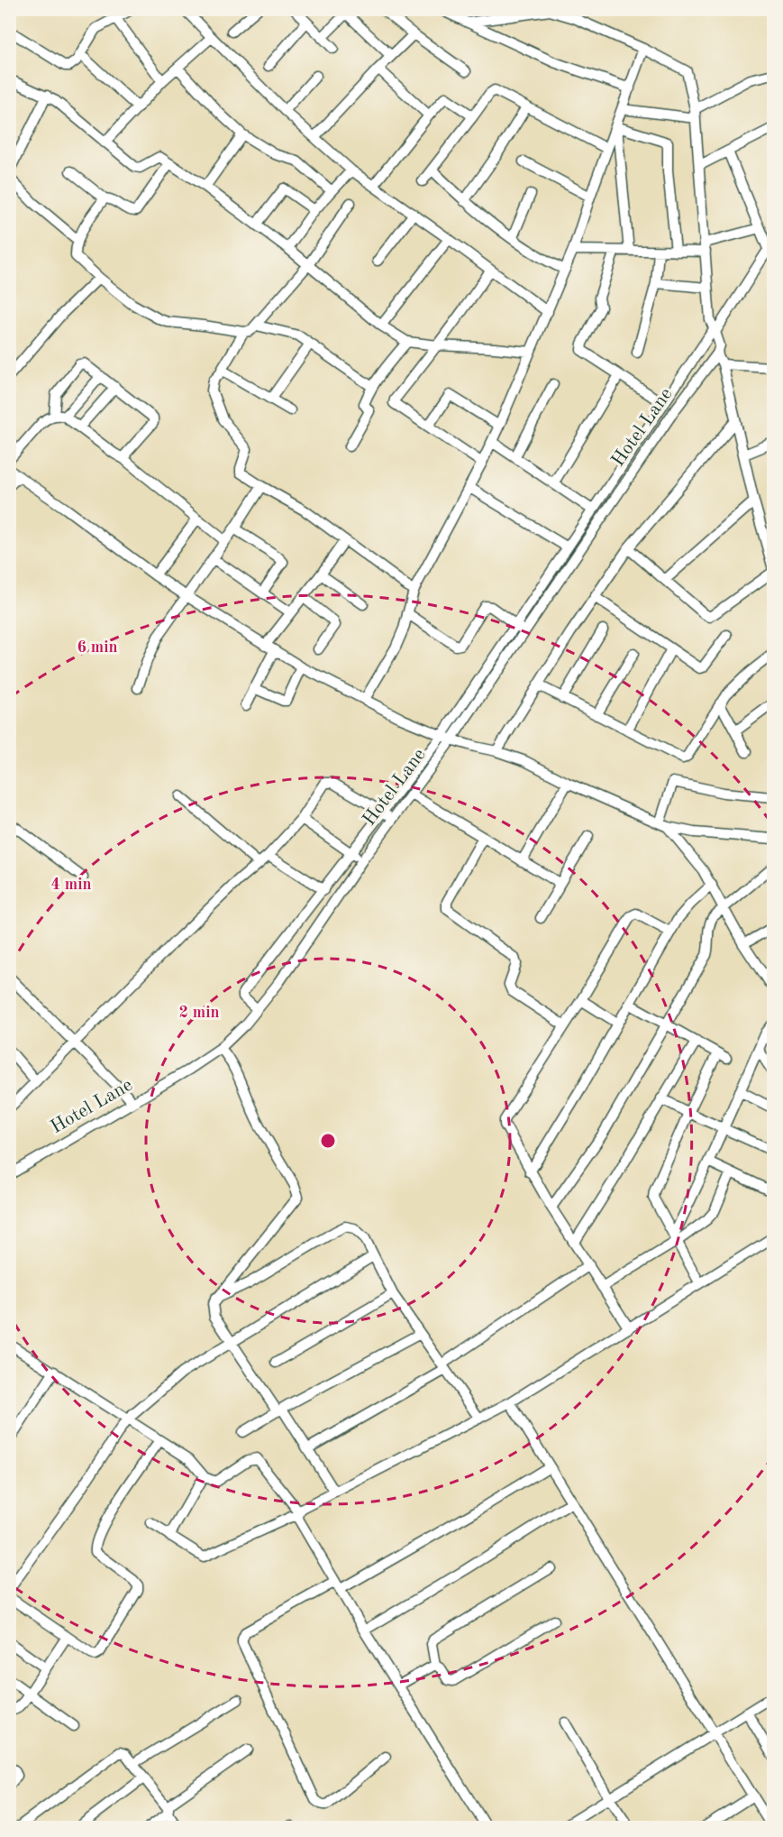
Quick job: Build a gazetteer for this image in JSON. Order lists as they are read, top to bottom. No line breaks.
{"streets":{"street":["Hotel Lane"]},"rings":["6 min","4 min","2 min"]}
